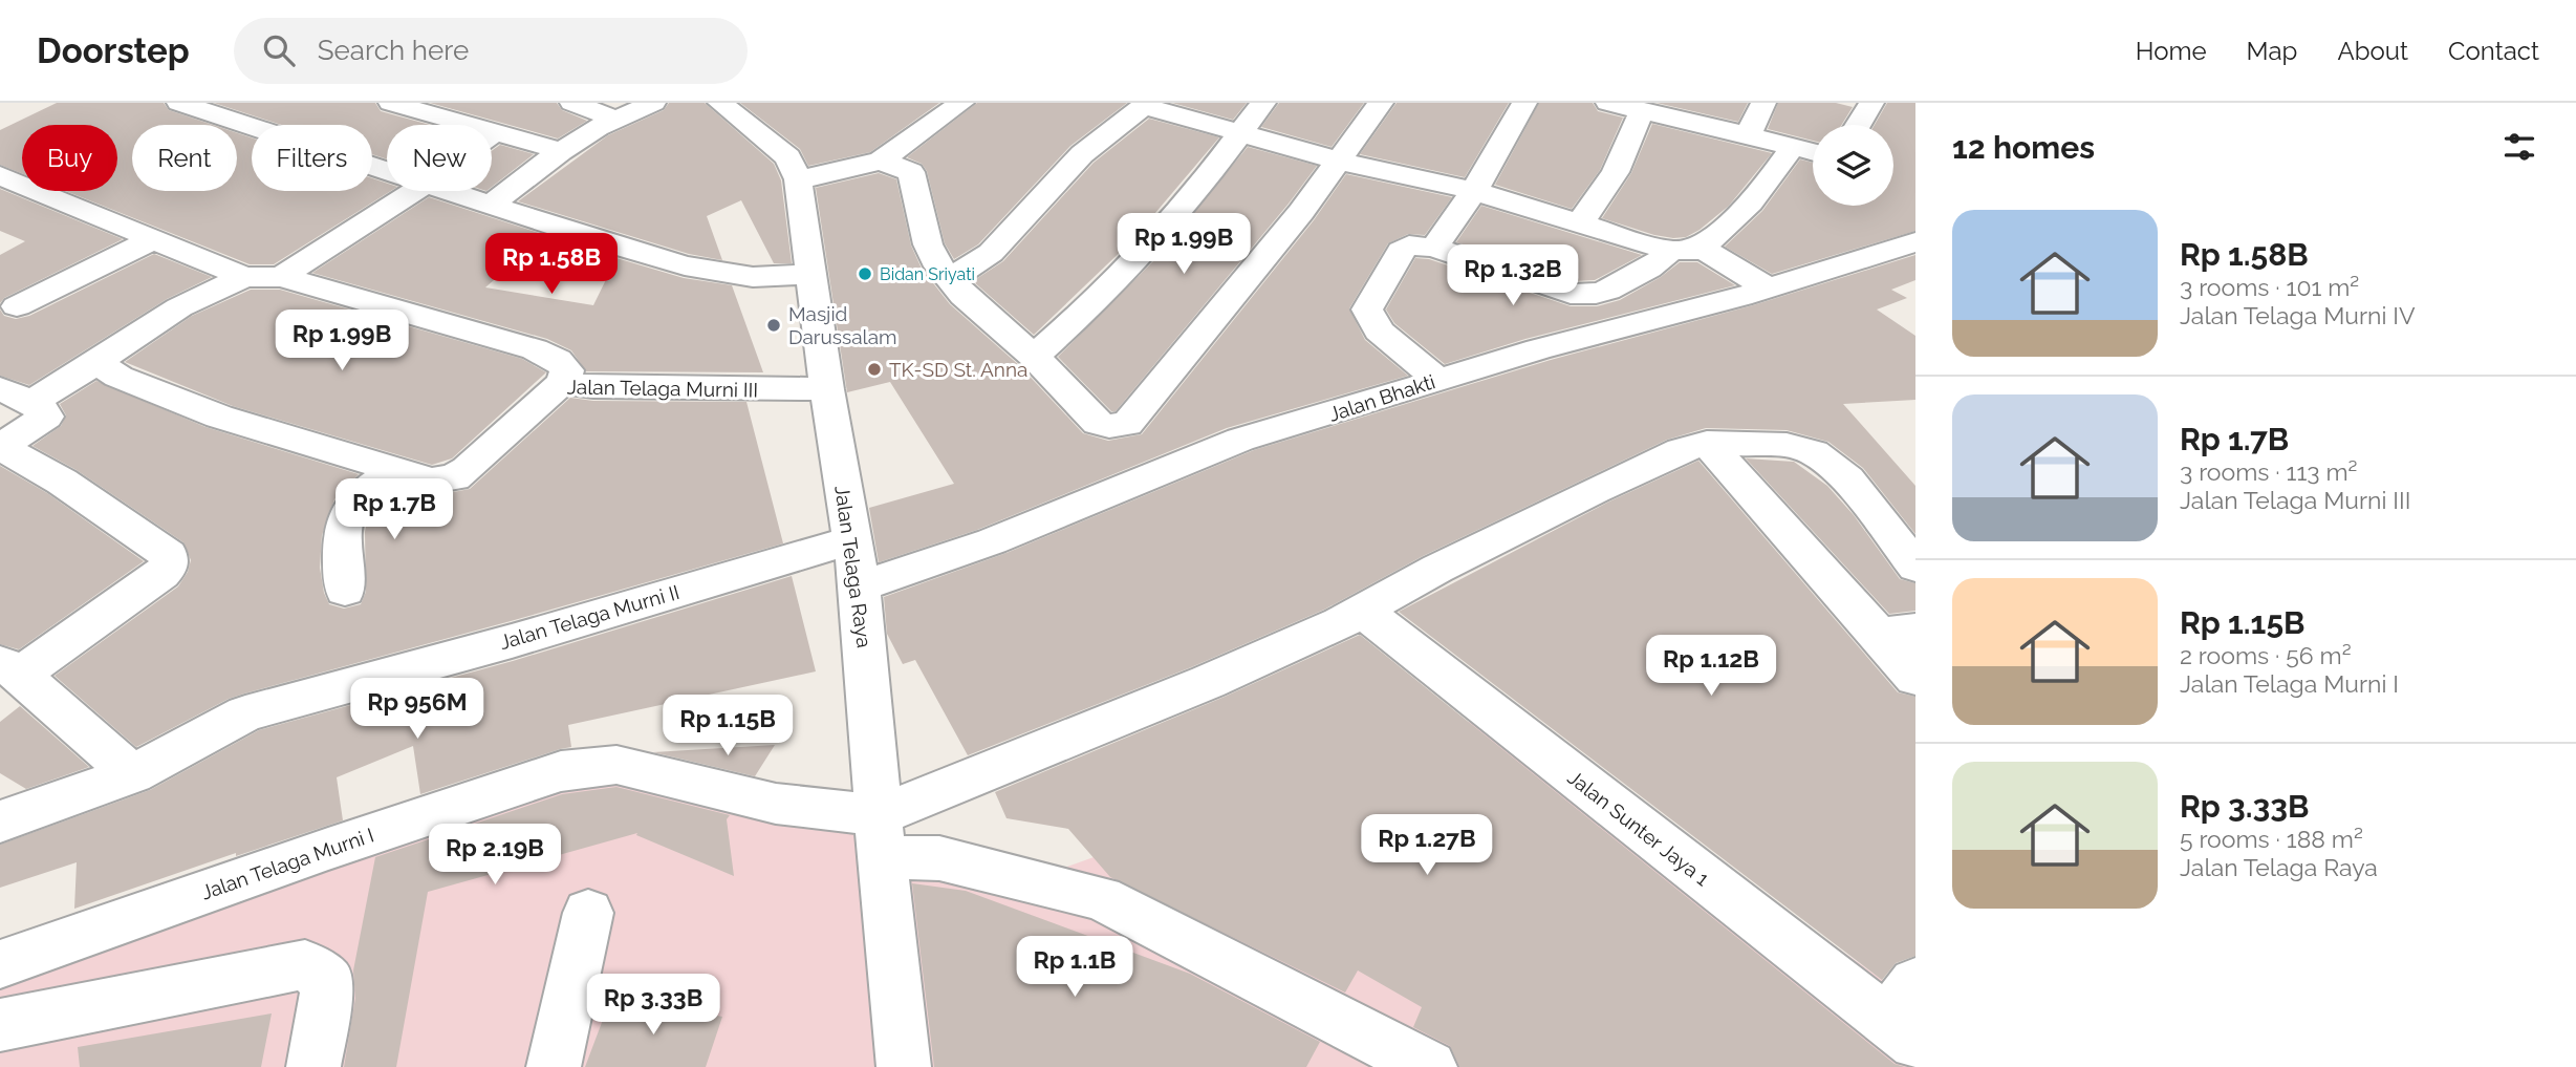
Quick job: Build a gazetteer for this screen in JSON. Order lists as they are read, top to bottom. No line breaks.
{"streets":{"street":["Jalan Telaga Murni III","Jalan Bhakti","Jalan Telaga Raya","Jalan Telaga Murni II","Jalan Sunter Jaya 1","Jalan Telaga Murni I"]},"crossings":[["Jalan Telaga Murni III","Jalan Telaga Raya"],["Jalan Bhakti","Jalan Telaga Raya"],["Jalan Telaga Raya","Jalan Telaga Murni II"],["Jalan Telaga Raya","Jalan Telaga Murni I"]],"places":["Bidan Sriyati","Masjid Darussalam","TK-SD St. Anna"],"page":{"header":"Doorstep","search":"Search here","nav":["Home","Map","About","Contact"],"heading":"12 homes","chip":["Buy","Rent","Filters","New"],"list":[{"name":"Rp 1.58B","note":"3 rooms · 101 m² · Jalan Telaga Murni IV"},{"name":"Rp 1.7B","note":"3 rooms · 113 m² · Jalan Telaga Murni III"},{"name":"Rp 1.15B","note":"2 rooms · 56 m² · Jalan Telaga Murni I"},{"name":"Rp 3.33B","note":"5 rooms · 188 m² · Jalan Telaga Raya"}],"price":["Rp 1.99B","Rp 1.58B","Rp 1.32B","Rp 1.99B","Rp 1.7B","Rp 1.12B","Rp 956M","Rp 1.15B","Rp 1.27B","Rp 2.19B","Rp 1.1B","Rp 3.33B"]}}
